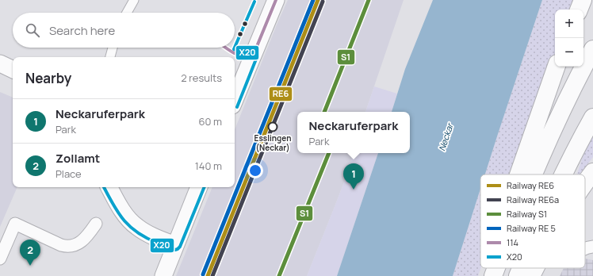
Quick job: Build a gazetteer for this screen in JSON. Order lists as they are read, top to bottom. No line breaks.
{"water":["Neckar"],"places":["Esslingen (Neckar)"],"lines":["rail line RE6","rail line S1","transit line 114","rail line RE6a","transit line X20"],"legend":["Railway RE6","Railway RE6a","Railway S1","Railway RE 5","114","X20"],"page":{"map_buttons":["+","−"],"search":"Search here","heading":["Nearby","2 results"],"list":[{"mark":"1","name":"Neckaruferpark","note":"Park","value":"60 m"},{"mark":"2","name":"Zollamt","note":"Place","value":"140 m"}],"popup":["Neckaruferpark","Park"],"pins":["1","2"]}}
